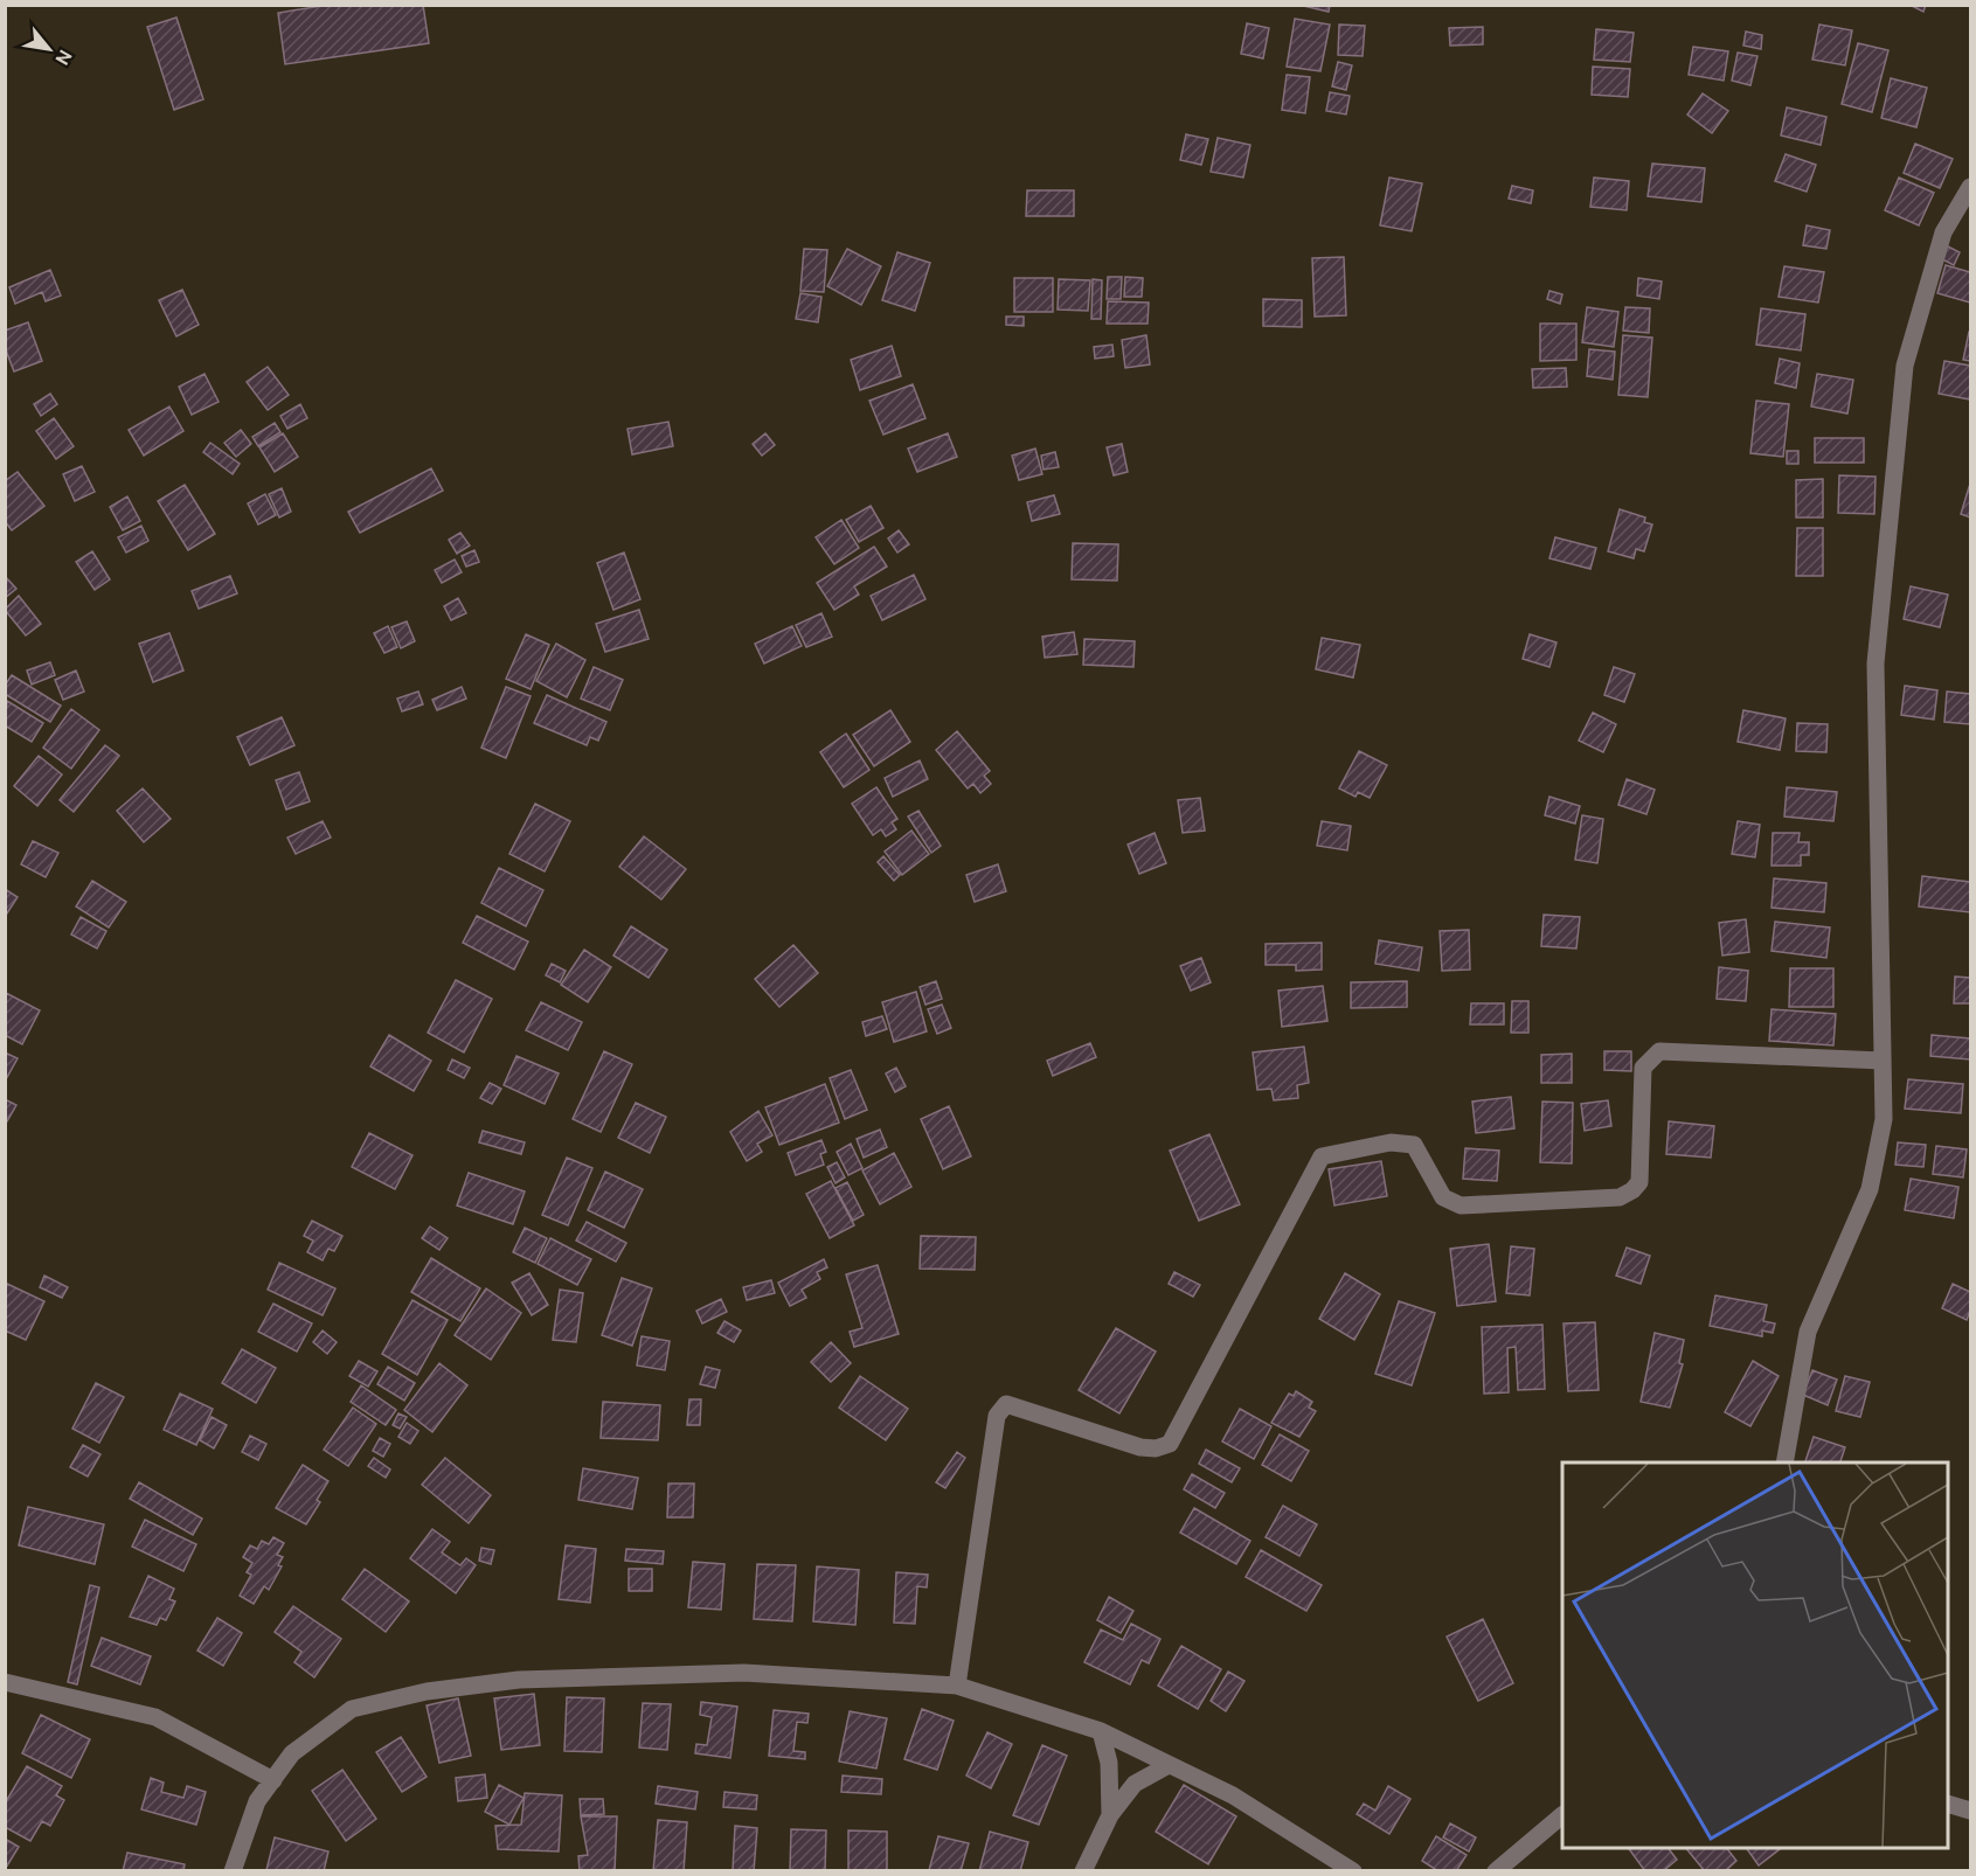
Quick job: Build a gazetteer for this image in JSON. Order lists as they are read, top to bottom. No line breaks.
{"north":"bottom right"}
